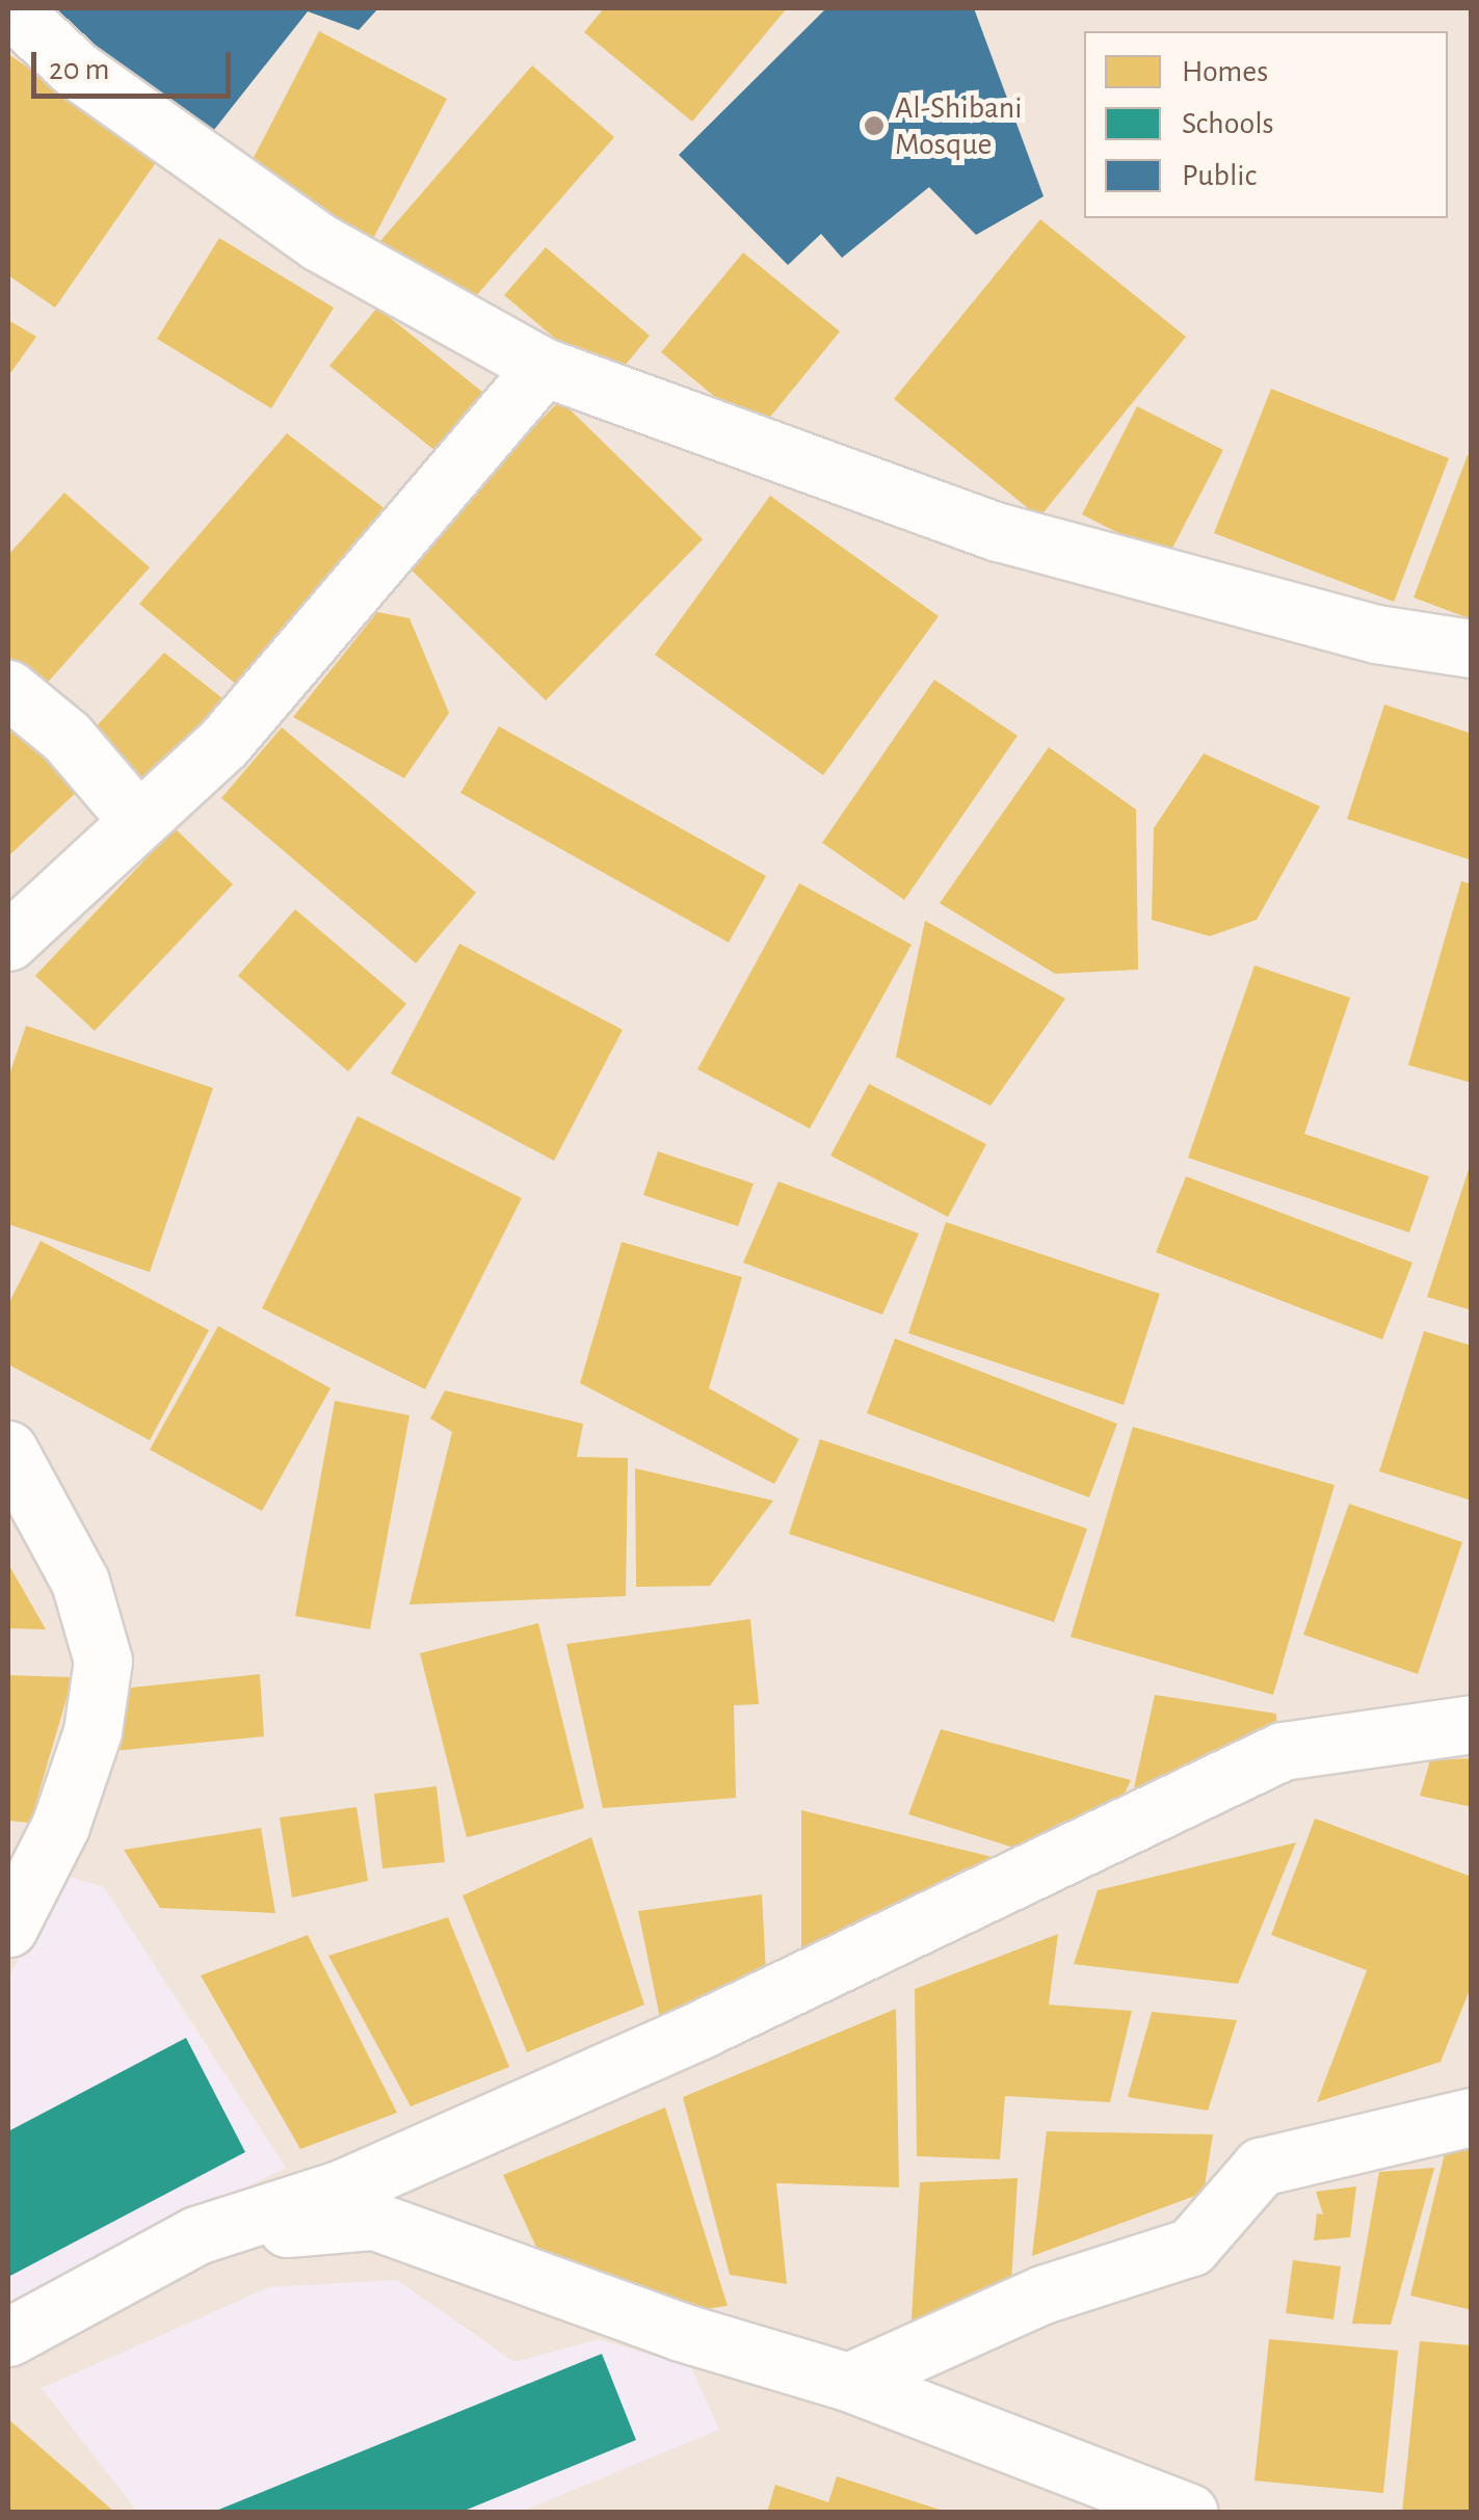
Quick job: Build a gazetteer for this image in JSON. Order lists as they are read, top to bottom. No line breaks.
{"places":["Al-Shibani Mosque"],"legend":["Homes","Schools","Public"],"scale_bar":"20 m"}
